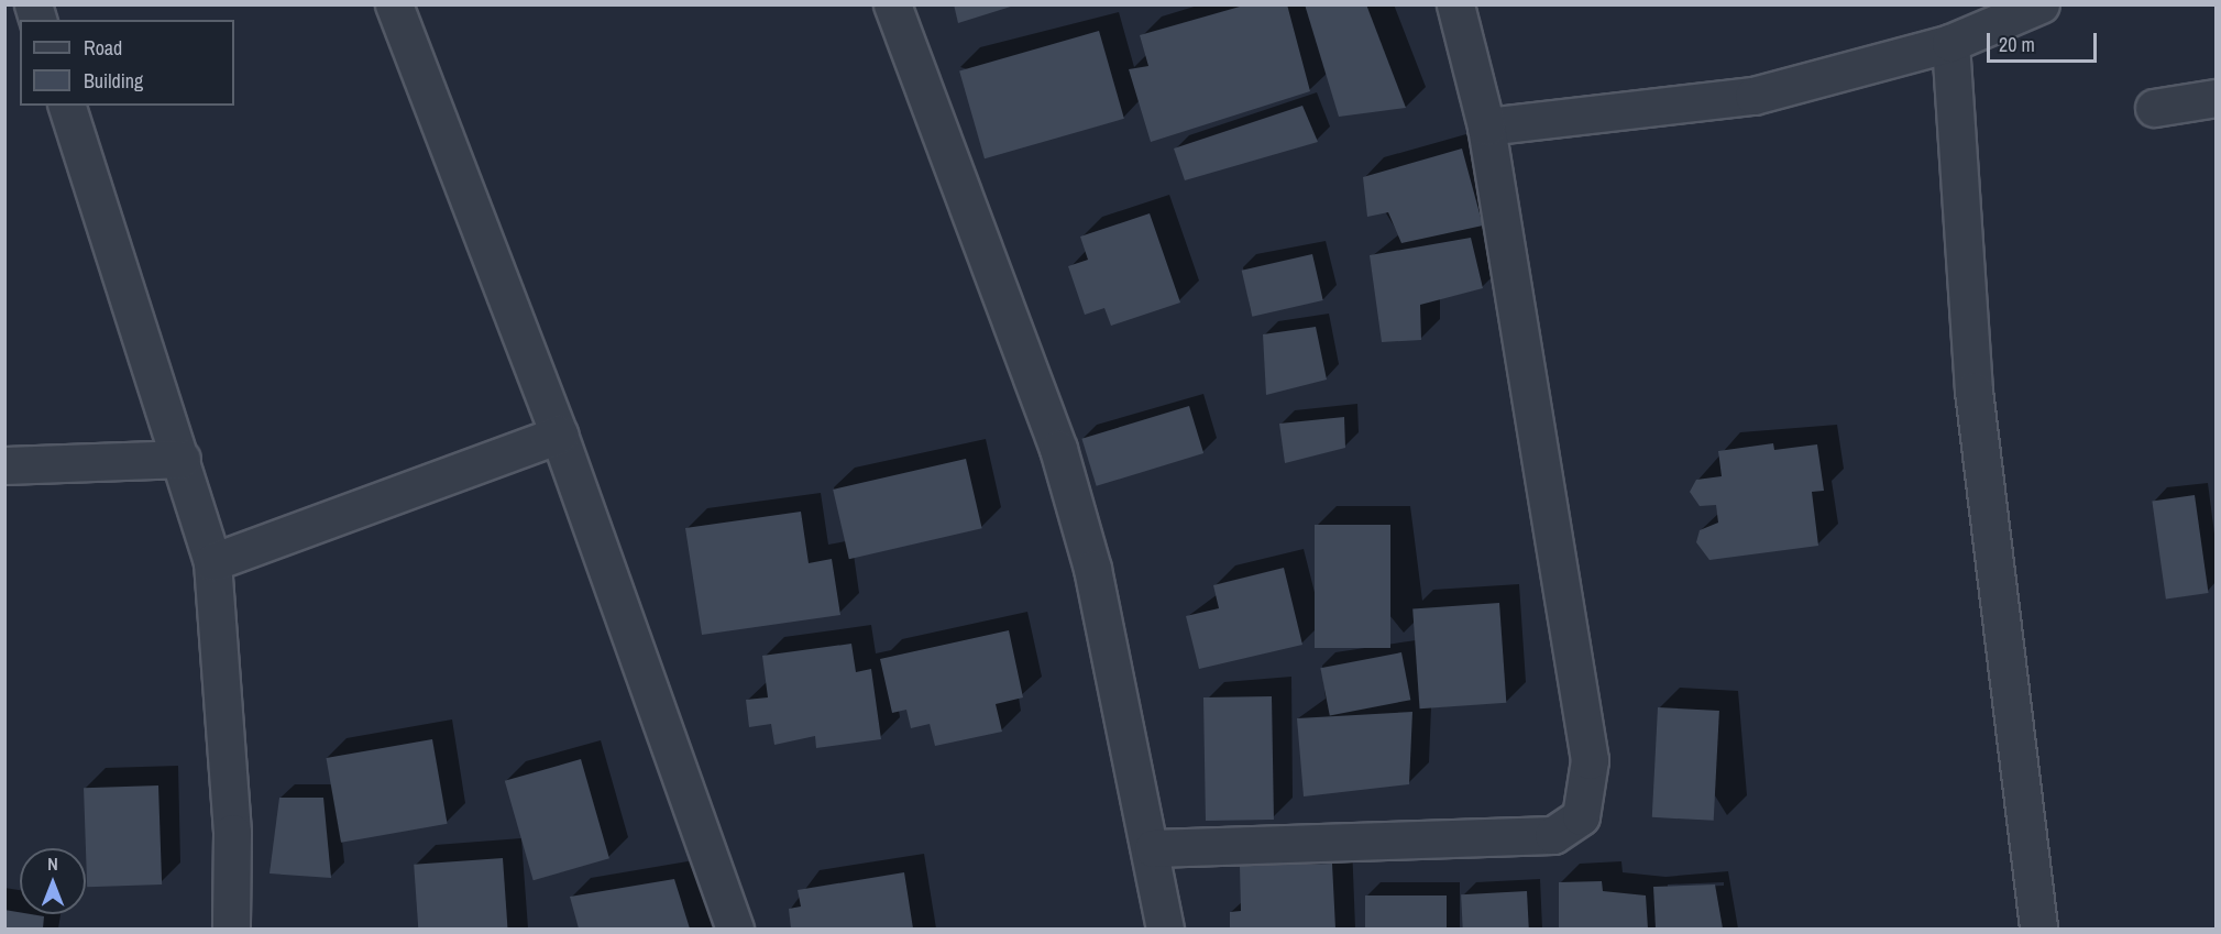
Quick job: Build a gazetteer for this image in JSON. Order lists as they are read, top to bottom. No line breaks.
{"legend":["Road","Building"],"scale_bar":"20 m","north":"top"}
